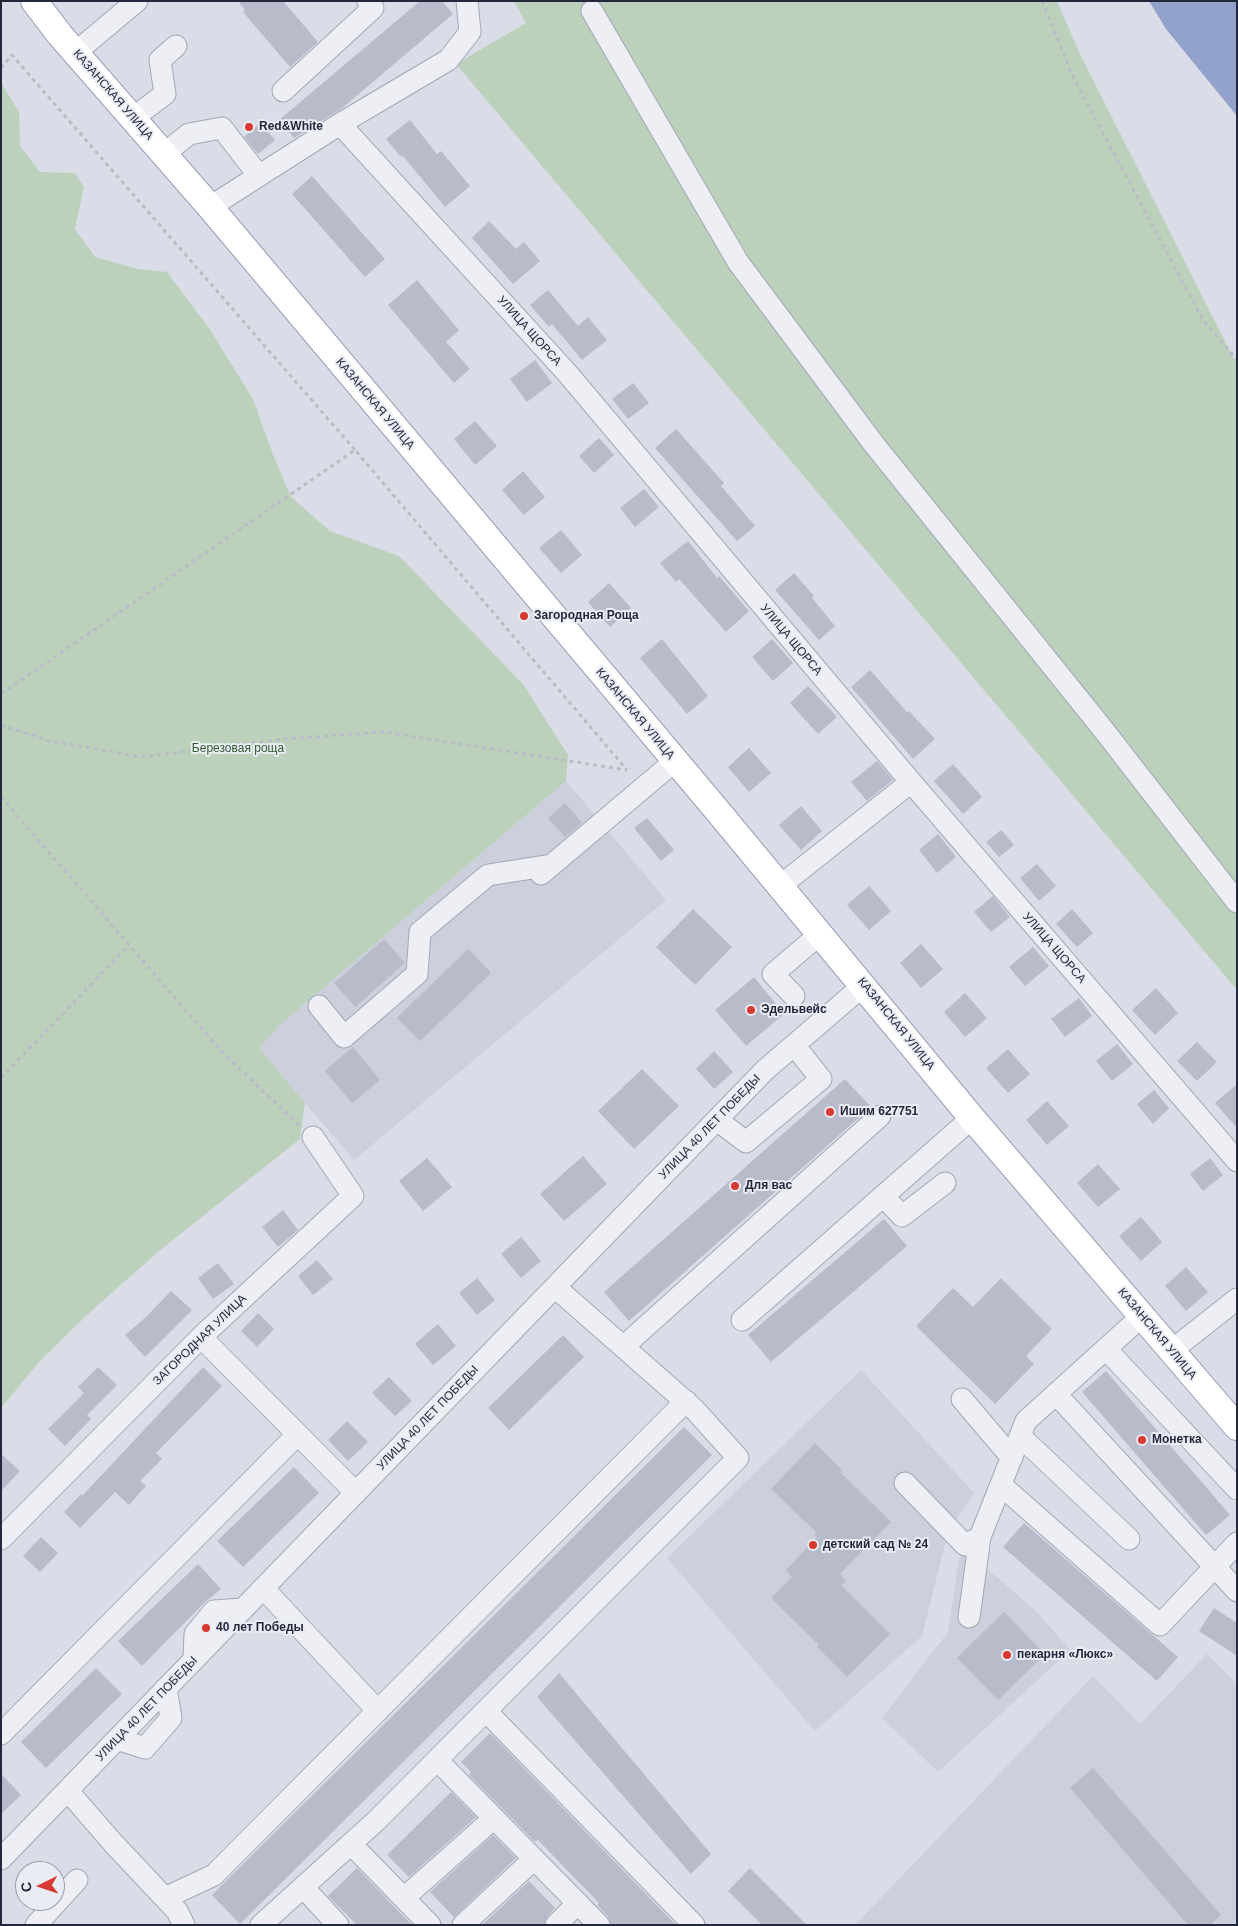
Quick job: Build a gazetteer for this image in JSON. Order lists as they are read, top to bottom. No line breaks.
{"streets":{"main road":["КАЗАНСКАЯ УЛИЦА"],"street":["УЛИЦА ЩОРСА","УЛИЦА 40 ЛЕТ ПОБЕДЫ","ЗАГОРОДНАЯ УЛИЦА"]},"crossings":[["КАЗАНСКАЯ УЛИЦА","УЛИЦА 40 ЛЕТ ПОБЕДЫ"]],"parks":["Березовая роща"],"places":["Red&White","Загородная Роща","Эдельвейс","Ишим 627751","Для вас","Монетка","детский сад № 24","40 лет Победы","пекарня «Люкс»"],"north":"left"}
